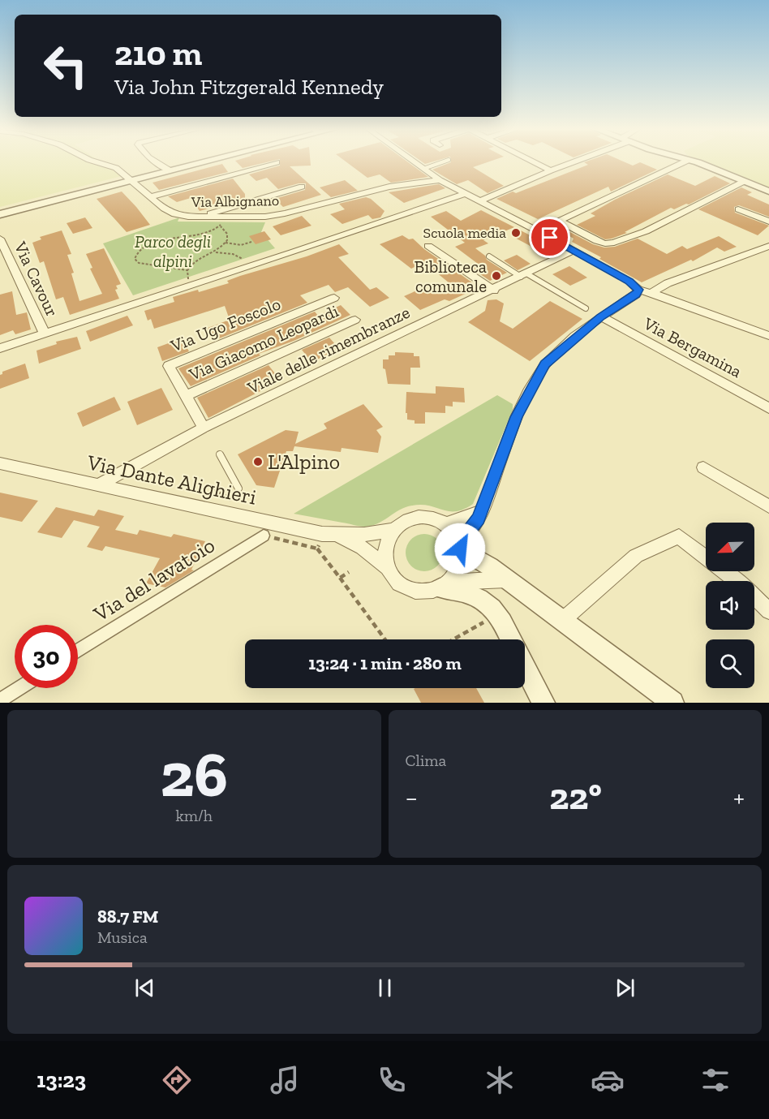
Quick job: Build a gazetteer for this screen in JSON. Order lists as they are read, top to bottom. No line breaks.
{"streets":{"street":["Via Albignano","Via Cavour","Via Ugo Foscolo","Via Giacomo Leopardi","Via Bergamina","Viale delle rimembranze","Via Dante Alighieri","Via del lavatoio"]},"crossings":[["Via Ugo Foscolo","Via Giacomo Leopardi"],["Via Ugo Foscolo","Viale delle rimembranze"],["Viale delle rimembranze","Via Dante Alighieri"]],"parks":["Parco degli alpini"],"places":["Scuola media","Biblioteca comunale","L'Alpino"],"north":"bottom left","page":{"turn":["210 m","Via John Fitzgerald Kennedy"],"limit":"30","trip":"13:24 · 1 min · 280 m","tile":[["26","km/h"],"Clima"],"heat":["−","22°","+"],"song":["88.7 FM","Musica"],"tabs":"13:23"}}
